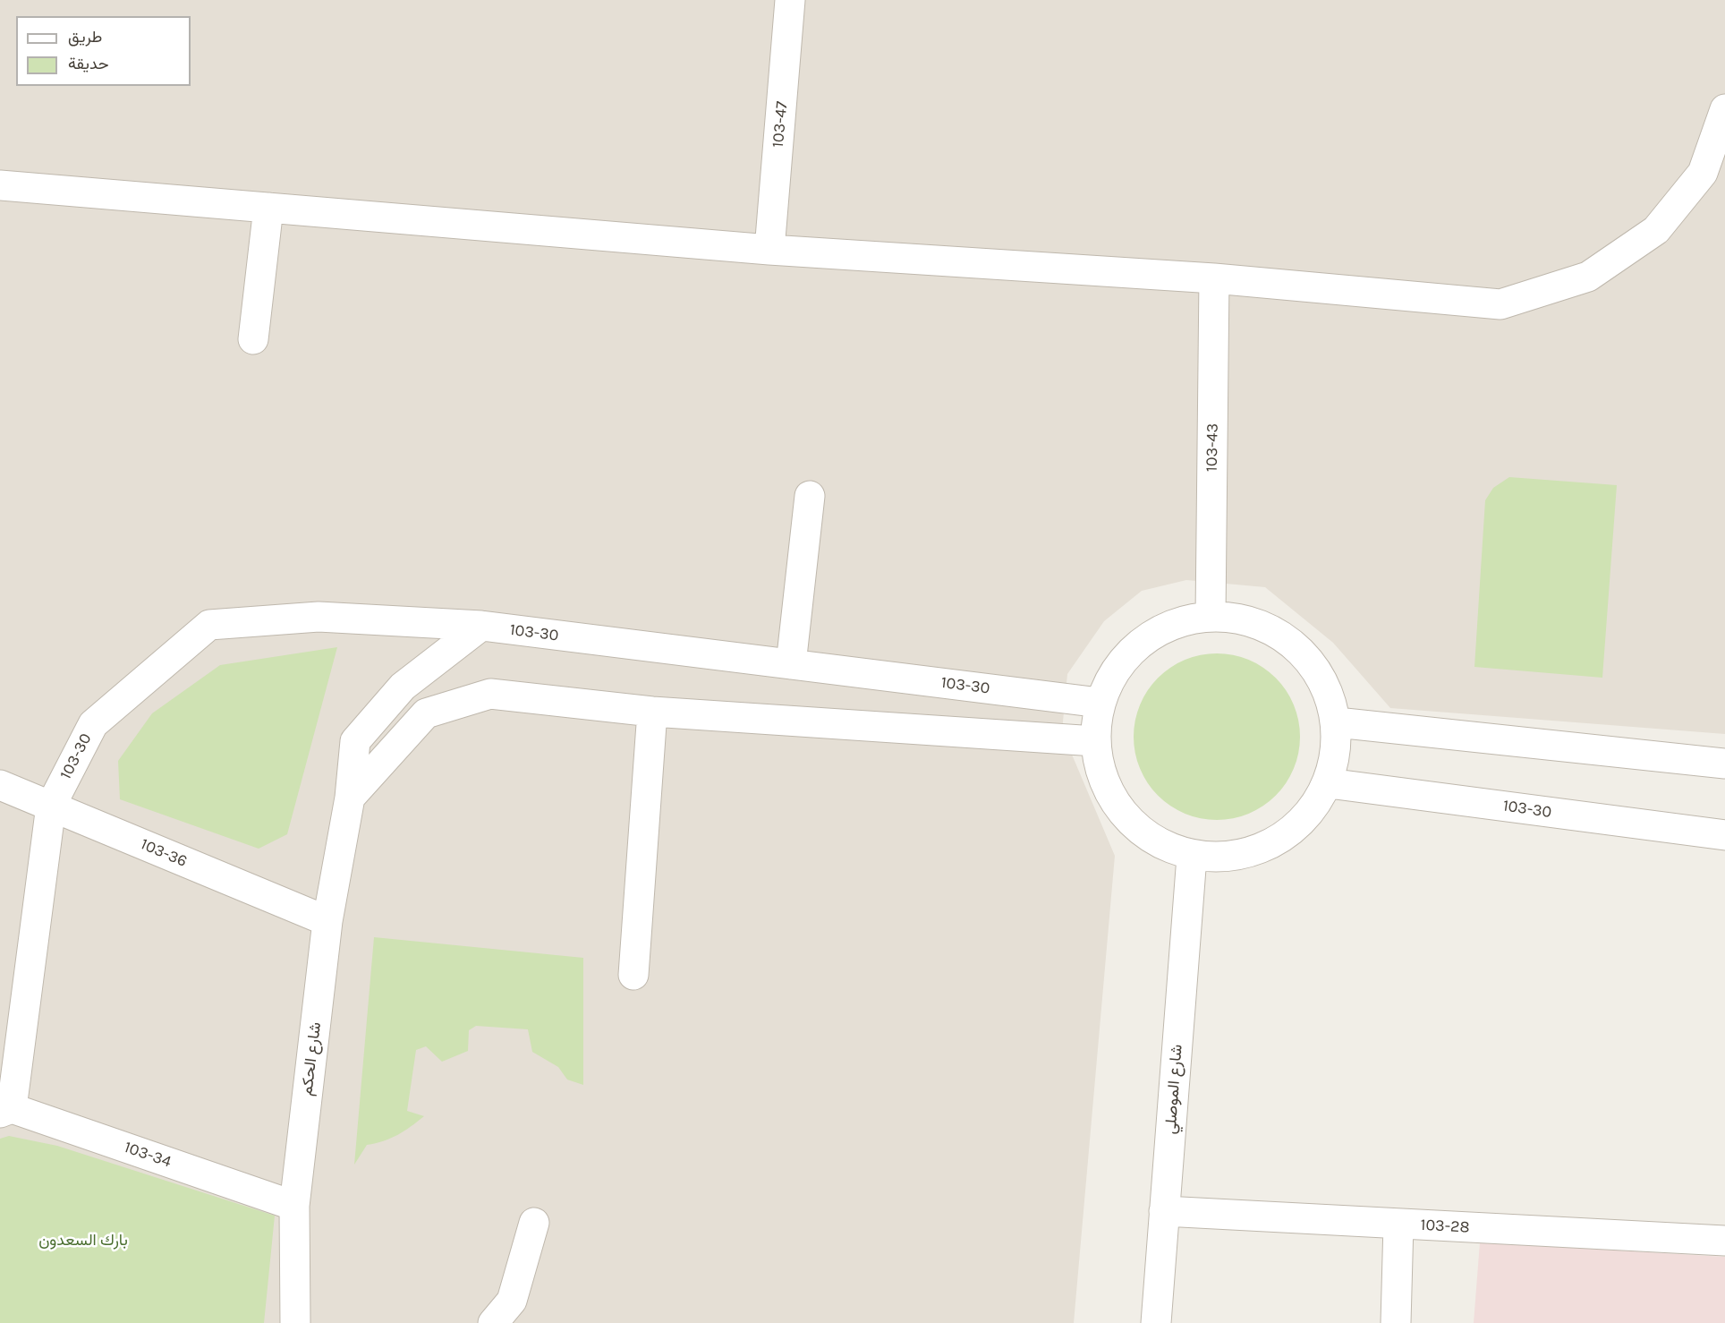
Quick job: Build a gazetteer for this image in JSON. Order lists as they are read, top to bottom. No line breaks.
{"streets":{"street":["103-47","103-43","103-30","103-36","شارع الحكم","شارع الموصلي","103-34","103-28"]},"crossings":[["103-30","103-36"],["103-30","شارع الحكم"],["103-30","103-34"],["103-36","شارع الحكم"],["شارع الحكم","103-34"],["شارع الموصلي","103-28"]],"parks":["بارك السعدون"],"legend":["طريق","حديقة"]}
